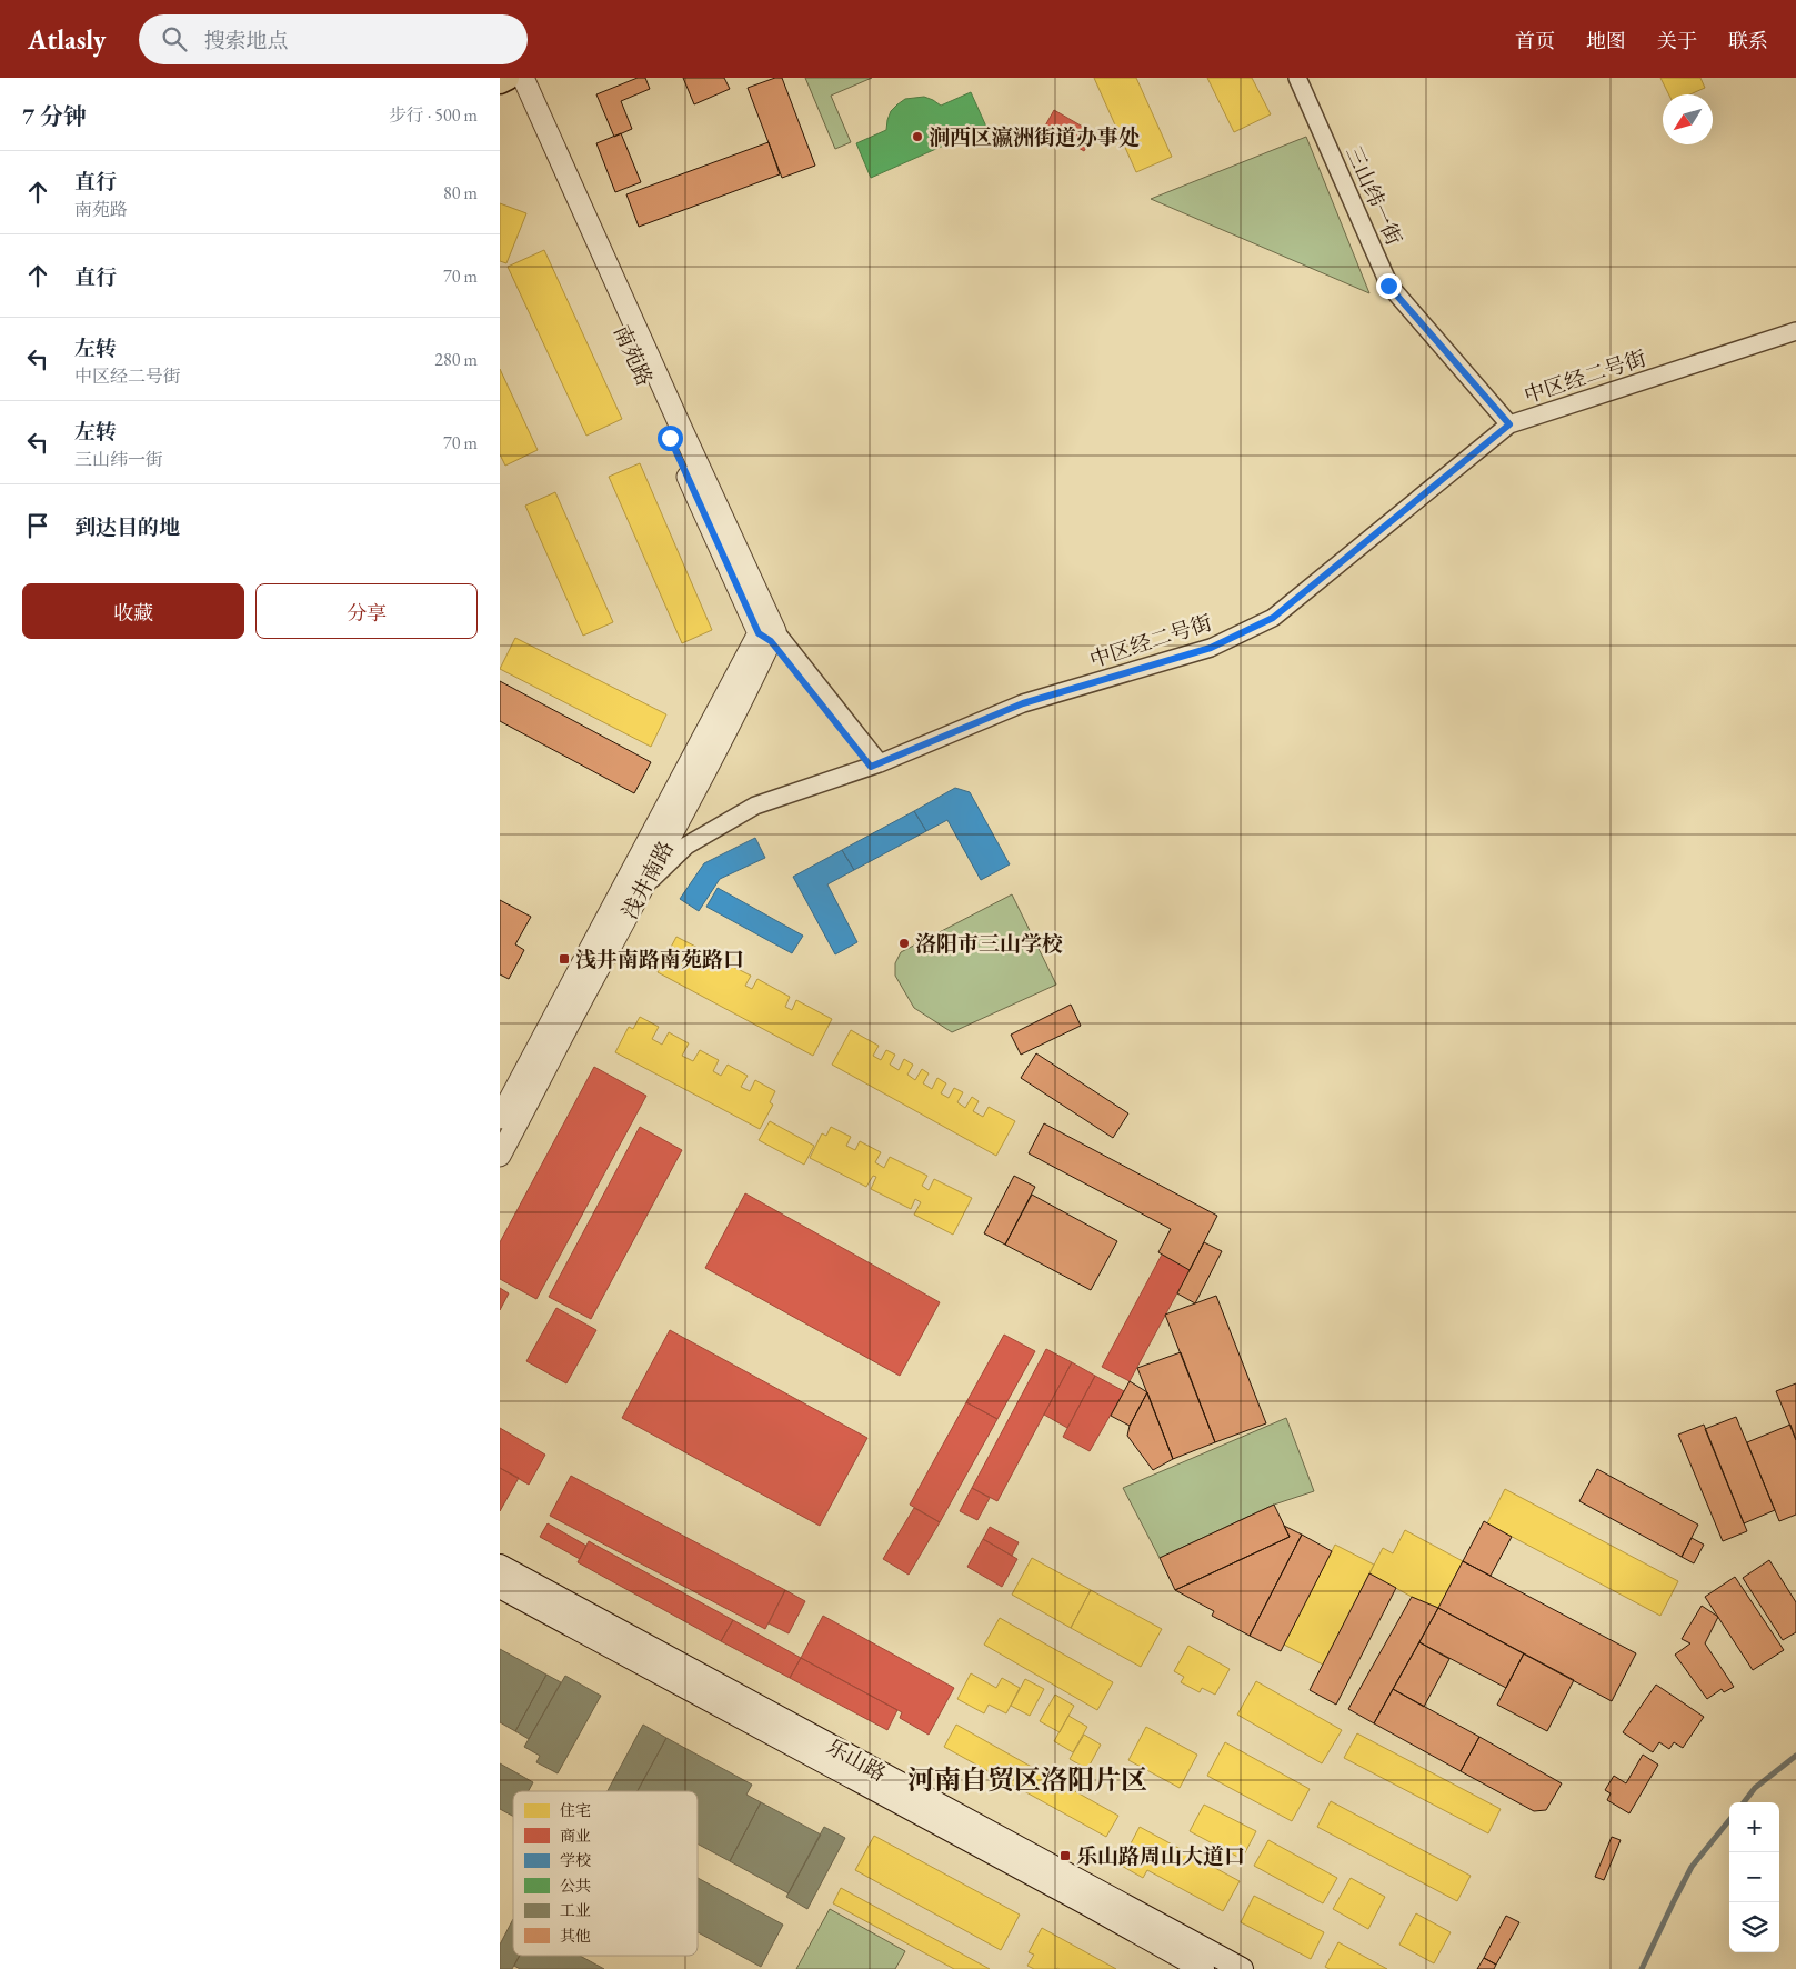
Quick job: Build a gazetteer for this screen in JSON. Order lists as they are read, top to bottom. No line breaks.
{"streets":{"main road":["乐山路"],"street":["三山纬一街","南苑路","中区经二号街","浅井南路"]},"crossings":[["三山纬一街","中区经二号街"],["南苑路","浅井南路"],["中区经二号街","浅井南路"]],"districts":["河南自贸区洛阳片区"],"places":{"other":["涧西区瀛洲街道办事处","洛阳市三山学校"],"transit":["浅井南路南苑路口","乐山路周山大道口"]},"legend":["住宅","商业","学校","公共","工业","其他"],"north":"bottom left","page":{"header":"Atlasly","search":"搜索地点","nav":["首页","地图","关于","联系"],"heading":["7 分钟","步行 · 500 m"],"list":[["直行","南苑路","80 m"],["直行","70 m"],["左转","中区经二号街","280 m"],["左转","三山纬一街","70 m"],"到达目的地"],"buttons":["收藏","分享"],"map_buttons":["+","−"]}}
